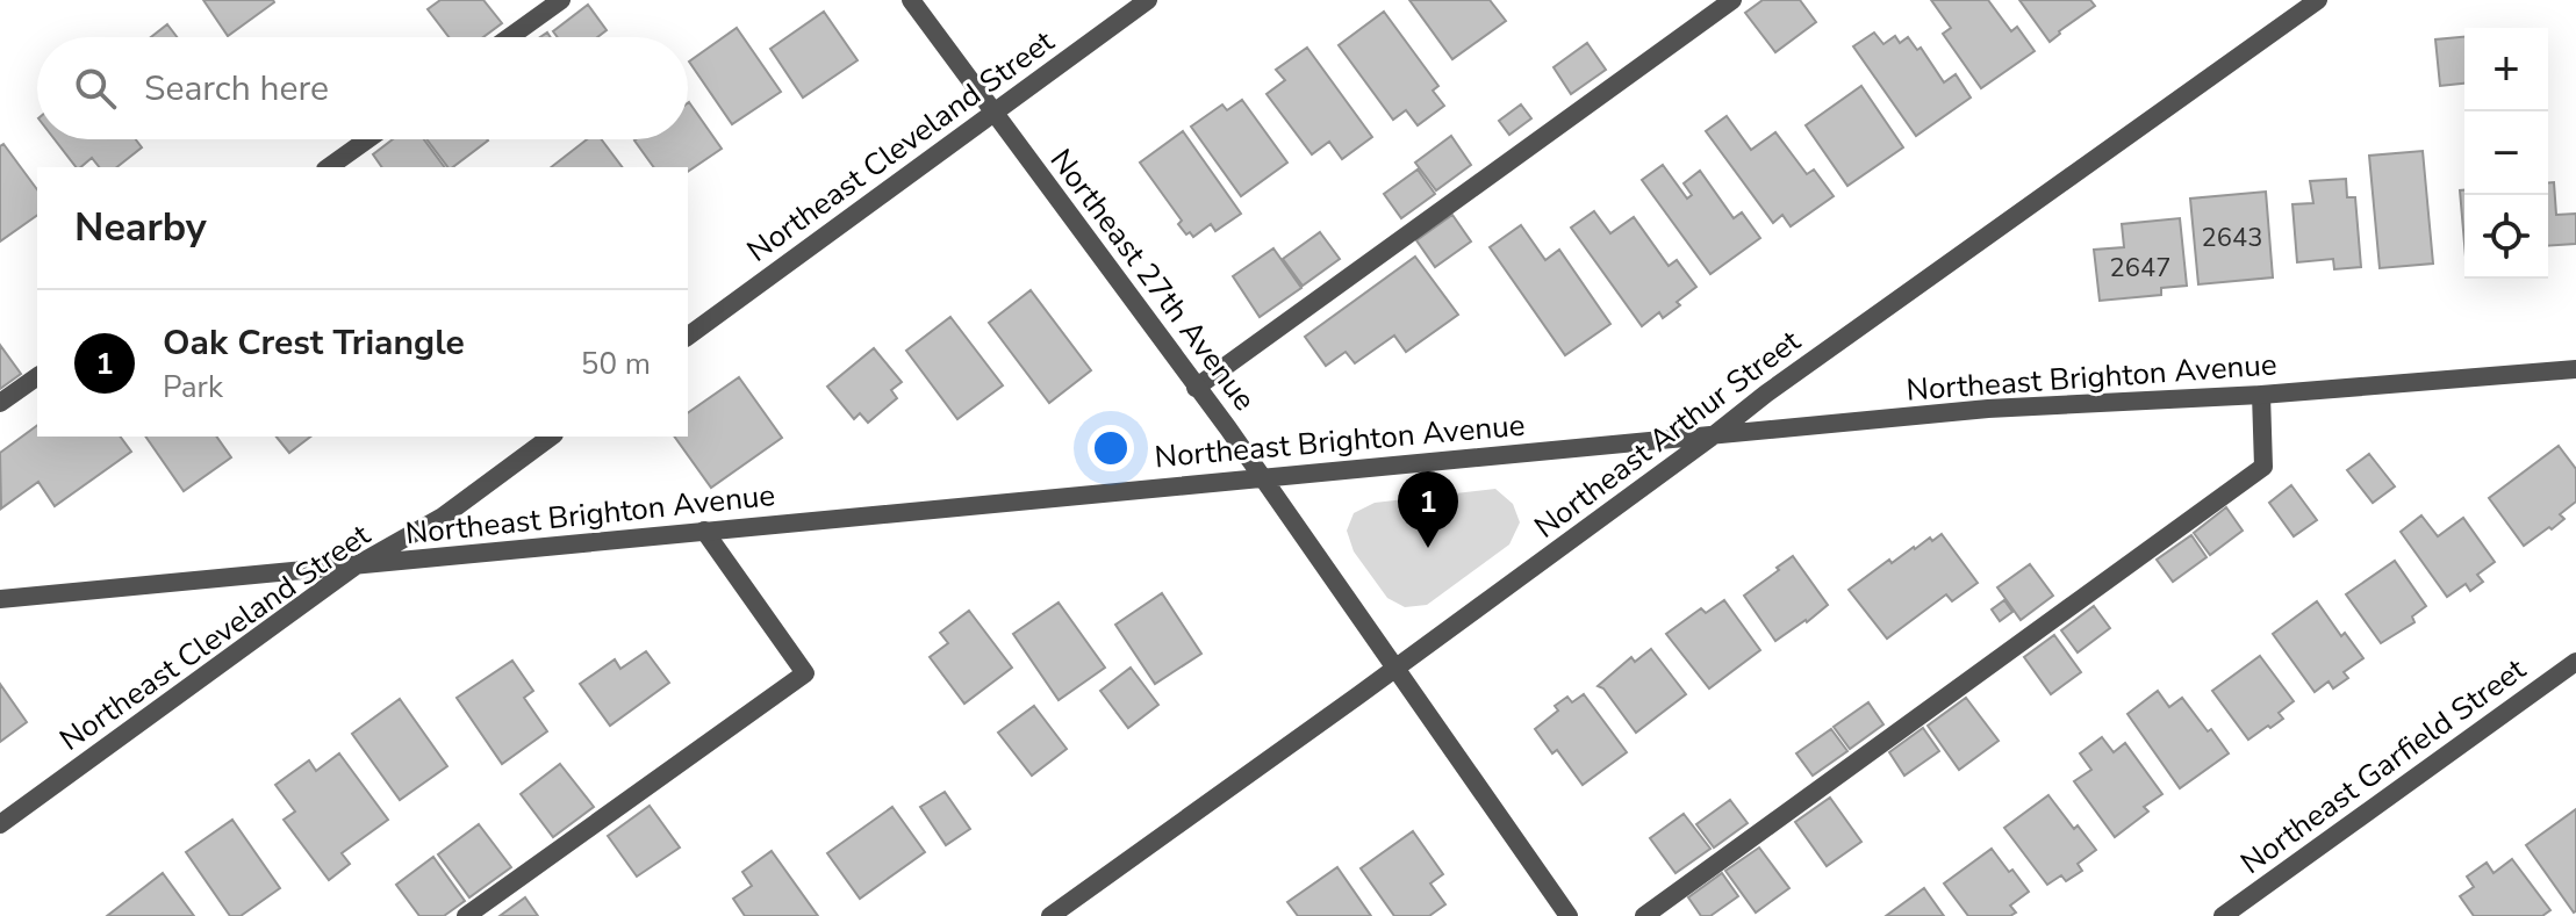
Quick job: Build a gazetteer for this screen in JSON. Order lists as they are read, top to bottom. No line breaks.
{"streets":{"street":["Northeast Cleveland Street","Northeast 27th Avenue","Northeast Brighton Avenue","Northeast Arthur Street","Northeast Garfield Street"]},"crossings":[["Northeast Cleveland Street","Northeast 27th Avenue"],["Northeast Cleveland Street","Northeast Brighton Avenue"],["Northeast 27th Avenue","Northeast Brighton Avenue"],["Northeast 27th Avenue","Northeast Arthur Street"],["Northeast Brighton Avenue","Northeast Arthur Street"]],"house_numbers":["2643","2647"],"page":{"map_buttons":["+","−"],"search":"Search here","heading":"Nearby","list":[{"mark":"1","name":"Oak Crest Triangle","note":"Park","value":"50 m"}],"pins":"1"}}
